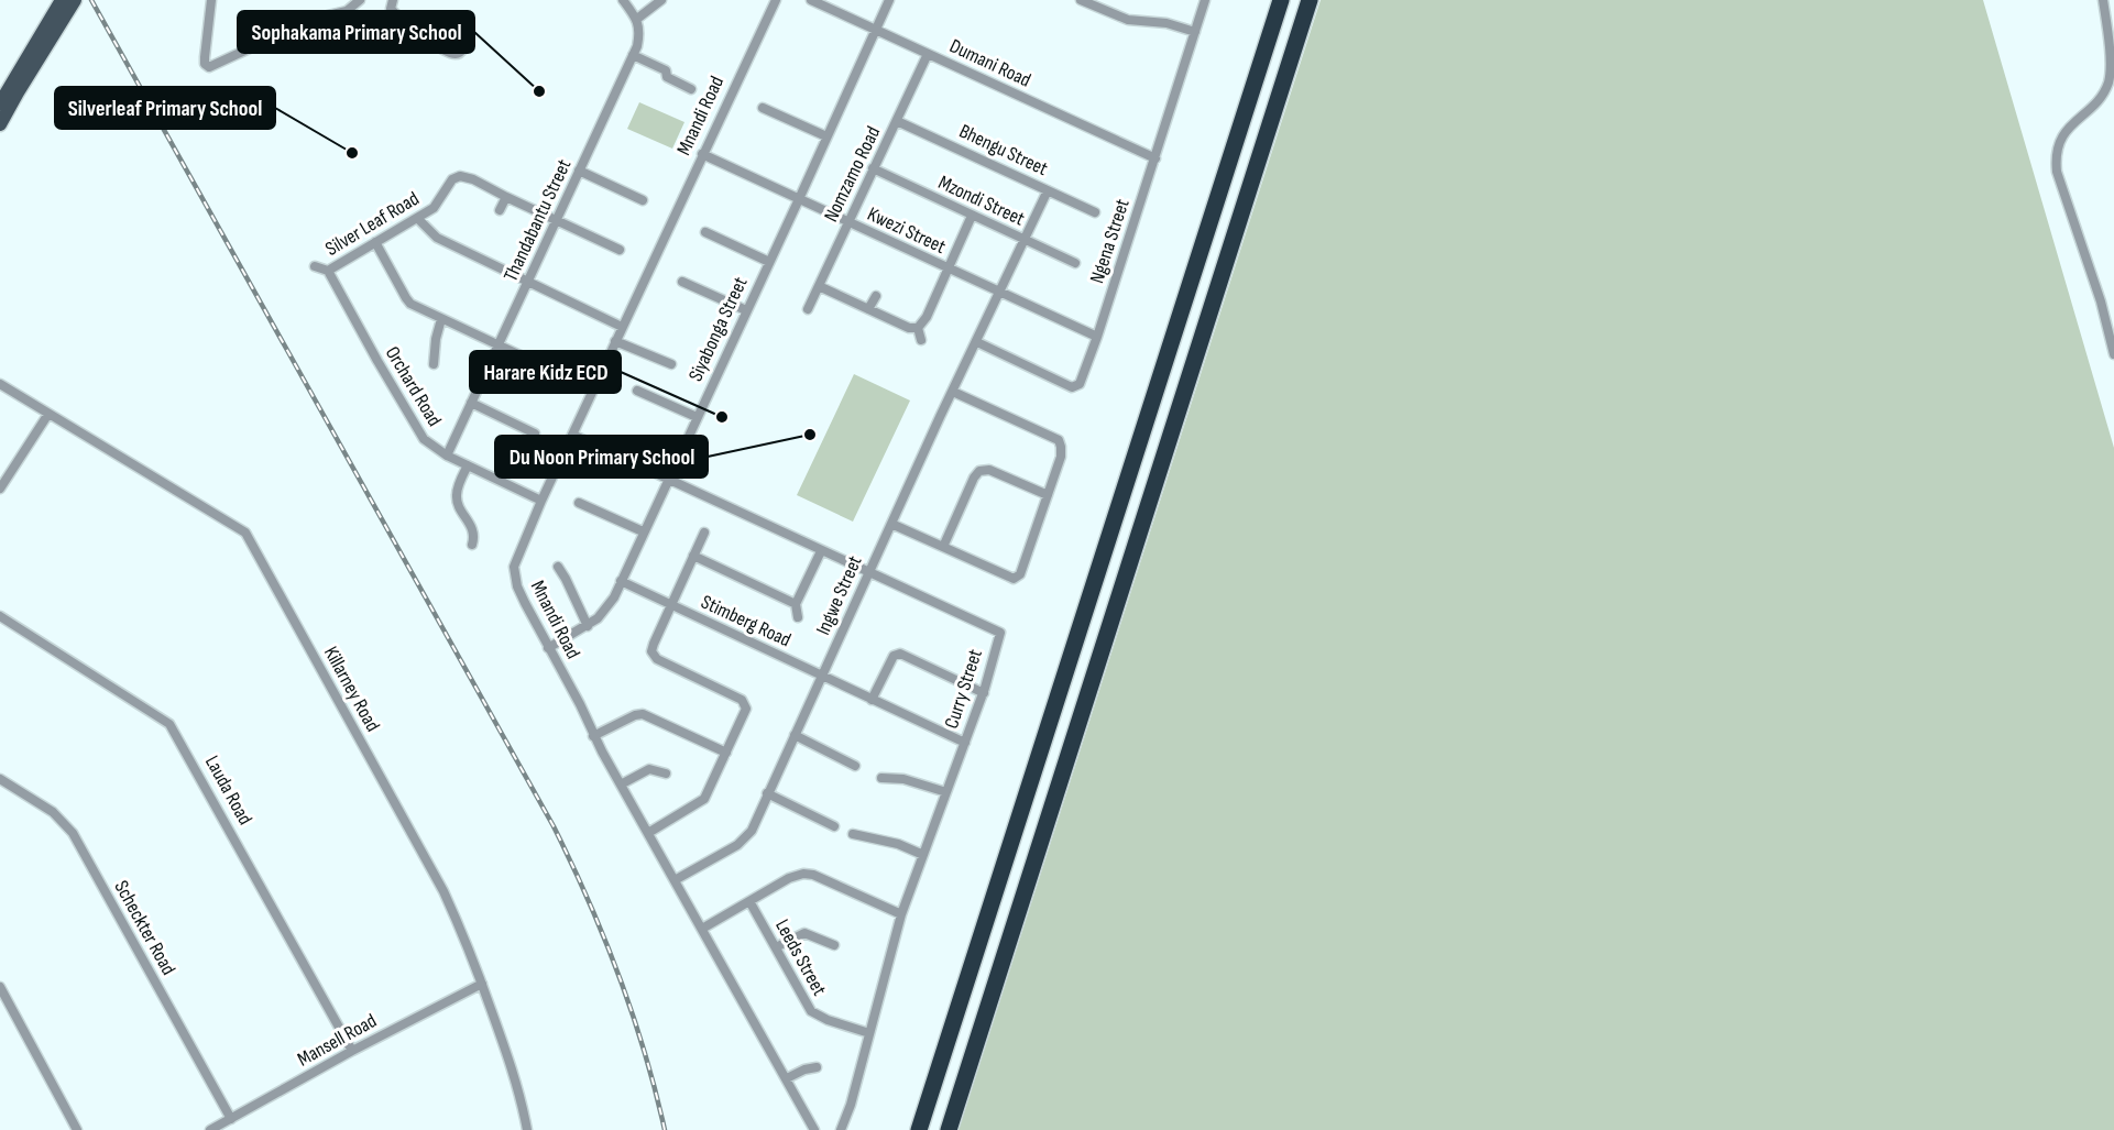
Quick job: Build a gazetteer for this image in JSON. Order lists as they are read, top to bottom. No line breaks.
{"streets":{"street":["Dumani Road","Mnandi Road","Bhengu Street","Nomzamo Road","Mzondi Street","Thandabantu Street","Silver Leaf Road","Kwezi Street","Ngena Street","Siyabonga Street","Orchard Road","Ingwe Street","Stimberg Road","Killarney Road","Curry Street","Lauda Road","Scheckter Road","Leeds Street","Mansell Road"]},"crossings":[["Dumani Road","Nomzamo Road"],["Dumani Road","Ngena Street"],["Dumani Road","Siyabonga Street"],["Mnandi Road","Kwezi Street"],["Mnandi Road","Siyabonga Street"],["Mnandi Road","Orchard Road"],["Mnandi Road","Ingwe Street"],["Mnandi Road","Curry Street"],["Bhengu Street","Nomzamo Road"],["Bhengu Street","Ingwe Street"],["Nomzamo Road","Mzondi Street"],["Nomzamo Road","Kwezi Street"],["Mzondi Street","Ingwe Street"],["Thandabantu Street","Silver Leaf Road"],["Thandabantu Street","Orchard Road"],["Silver Leaf Road","Orchard Road"],["Kwezi Street","Ngena Street"],["Kwezi Street","Siyabonga Street"],["Kwezi Street","Ingwe Street"],["Ngena Street","Ingwe Street"],["Siyabonga Street","Stimberg Road"],["Siyabonga Street","Curry Street"],["Ingwe Street","Stimberg Road"],["Ingwe Street","Curry Street"],["Stimberg Road","Curry Street"],["Killarney Road","Mansell Road"],["Curry Street","Leeds Street"],["Lauda Road","Mansell Road"],["Scheckter Road","Mansell Road"]],"places":["Sophakama Primary School","Silverleaf Primary School","Harare Kidz ECD","Du Noon Primary School"]}
